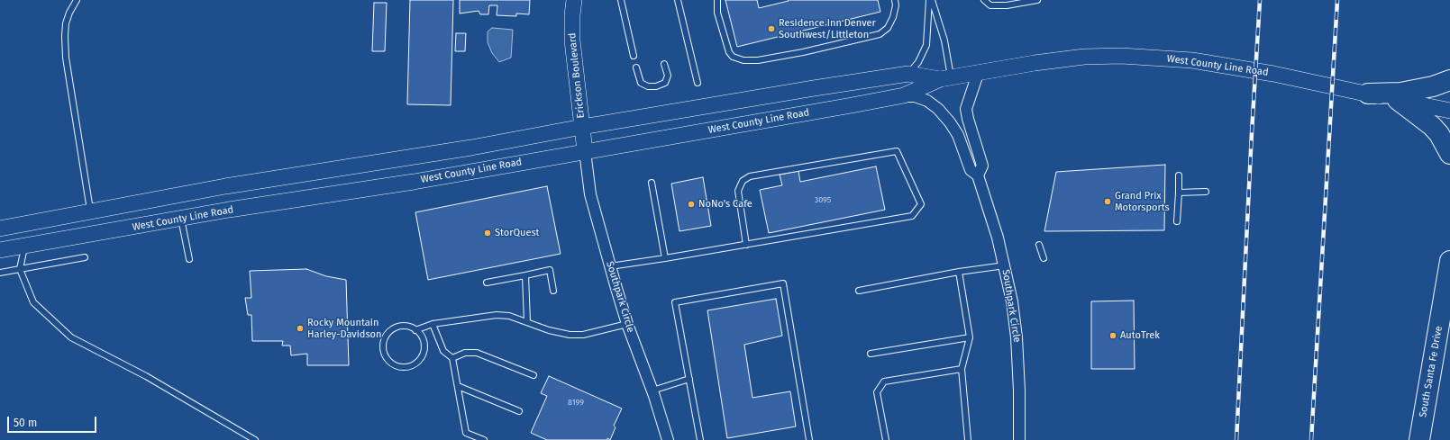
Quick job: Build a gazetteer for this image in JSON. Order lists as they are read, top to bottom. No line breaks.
{"streets":{"highway":["South Santa Fe Drive"],"main road":["West County Line Road","Erickson Boulevard"],"street":["Southpark Circle"]},"crossings":[["West County Line Road","Erickson Boulevard"],["West County Line Road","Southpark Circle"],["Erickson Boulevard","Southpark Circle"]],"places":["Residence Inn Denver Southwest/Littleton","Grand Prix Motorsports","NoNo's Cafe","StorQuest","Rocky Mountain Harley-Davidson","AutoTrek"],"house_numbers":["3095","8199"],"scale_bar":"50 m"}
